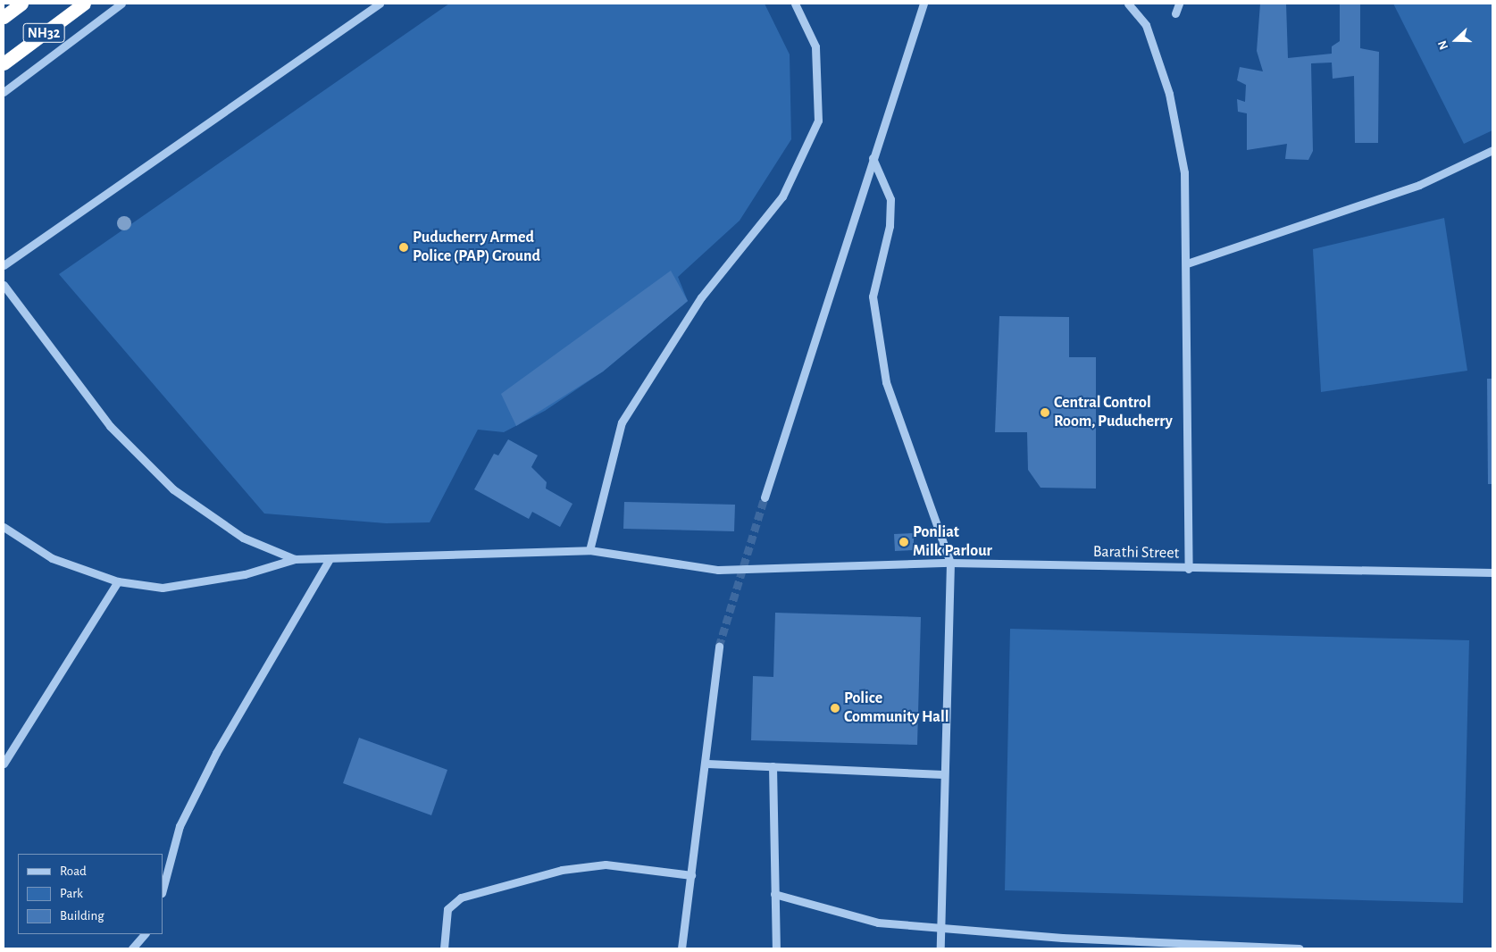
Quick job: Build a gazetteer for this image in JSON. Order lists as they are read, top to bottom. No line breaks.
{"streets":{"highway":["NH32"],"street":["Barathi Street"]},"places":["Puducherry Armed Police (PAP) Ground","Central Control Room, Puducherry","Ponliat Milk Parlour","Police Community Hall"],"legend":["Road","Park","Building"],"north":"left"}
